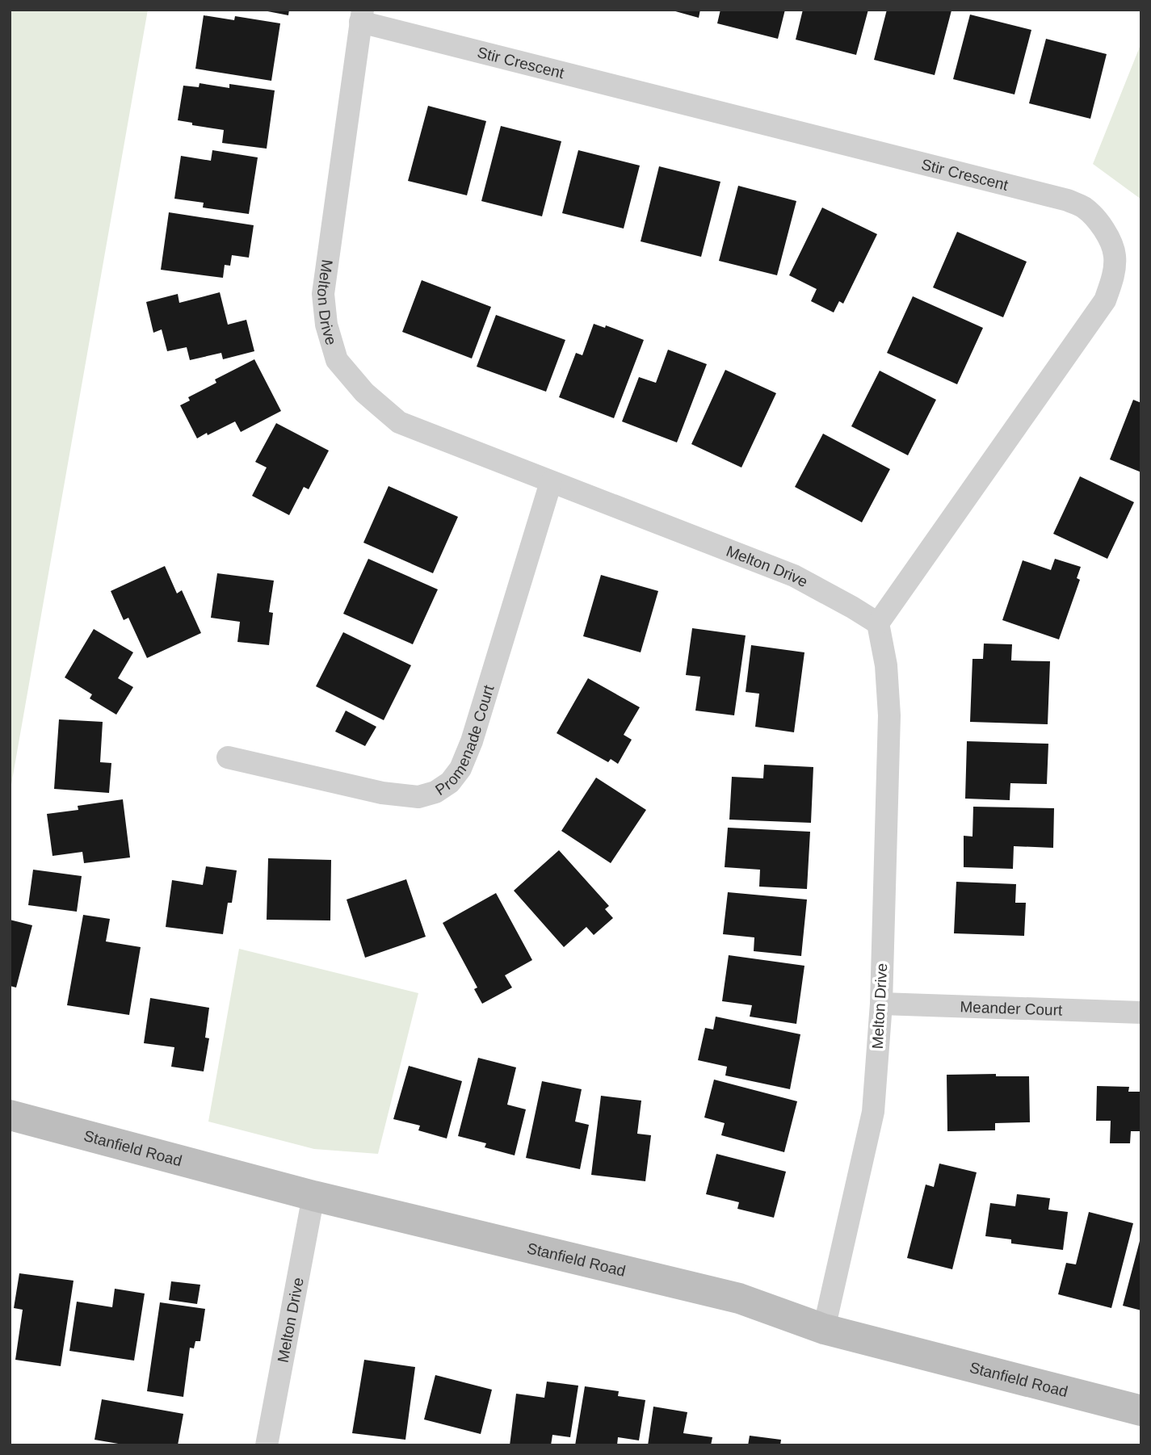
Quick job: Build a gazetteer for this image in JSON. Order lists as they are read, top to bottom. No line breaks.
{"streets":{"street":["Stir Crescent","Melton Drive","Promenade Court","Meander Court","Stanfield Road"]},"crossings":[["Stir Crescent","Melton Drive"],["Melton Drive","Promenade Court"],["Melton Drive","Meander Court"],["Melton Drive","Stanfield Road"]]}
